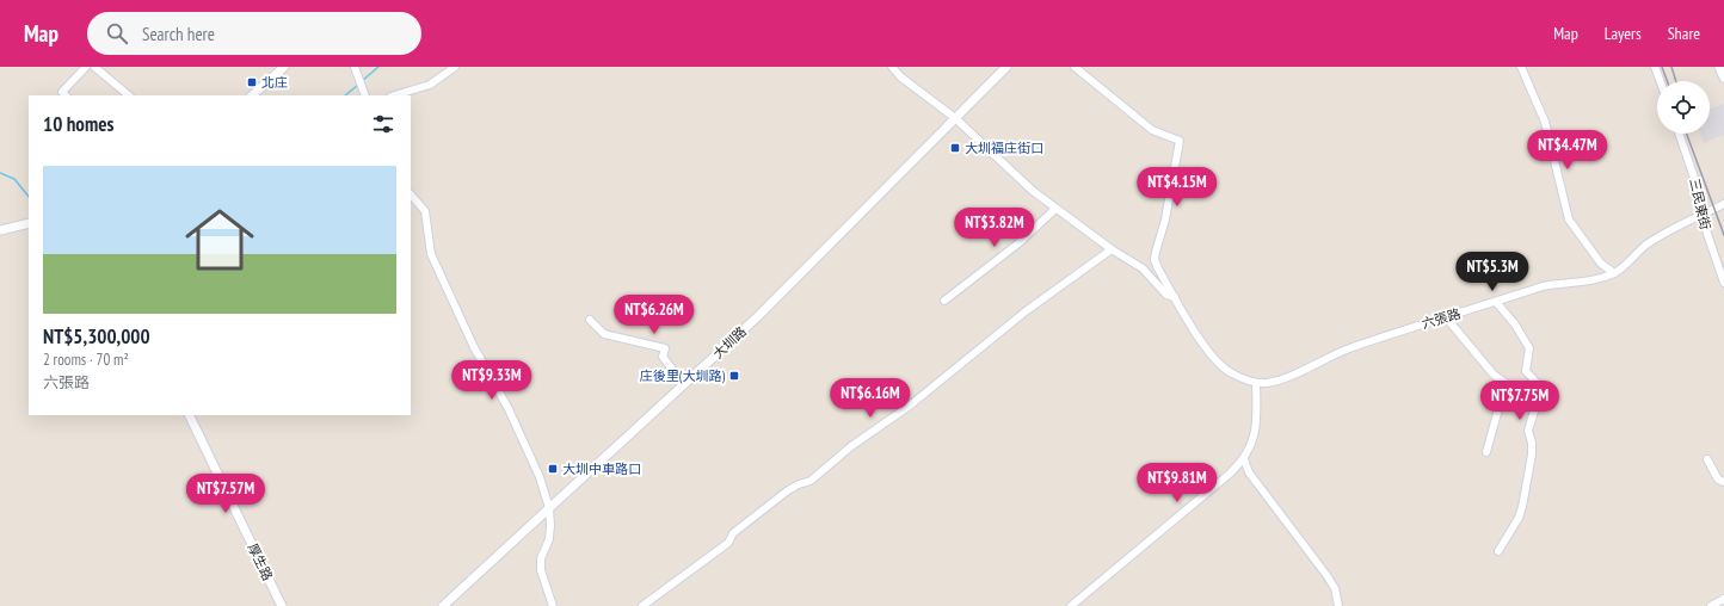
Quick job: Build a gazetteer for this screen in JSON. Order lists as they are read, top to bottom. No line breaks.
{"streets":{"street":["三民東街","六張路","大圳路","厚生路"]},"crossings":[["三民東街","六張路"]],"places":{"transit":["北庄","大圳福庄街口","庄後里(大圳路)","大圳中車路口"]},"page":{"header":"Map","search":"Search here","nav":["Map","Layers","Share"],"heading":"10 homes","price":["NT$4.47M","NT$4.15M","NT$3.82M","NT$5.3M","NT$6.26M","NT$9.33M","NT$6.16M","NT$7.75M","NT$9.81M","NT$7.57M"],"list":[{"name":"NT$5,300,000","note":"2 rooms · 70 m² · 六張路"}]}}
